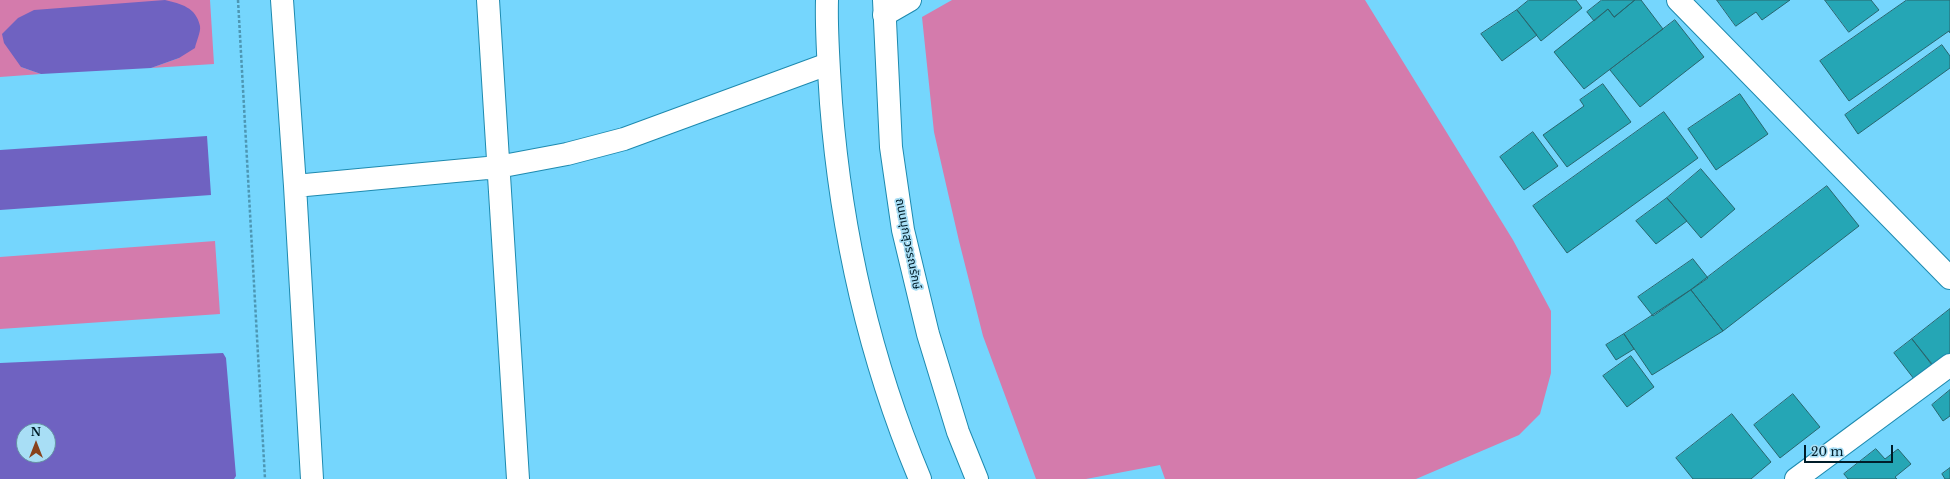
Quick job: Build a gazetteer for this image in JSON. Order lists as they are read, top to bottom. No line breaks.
{"streets":{"street":["ถนนมุกสุวรรณรักษ์"]},"scale_bar":"20 m","north":"top"}
